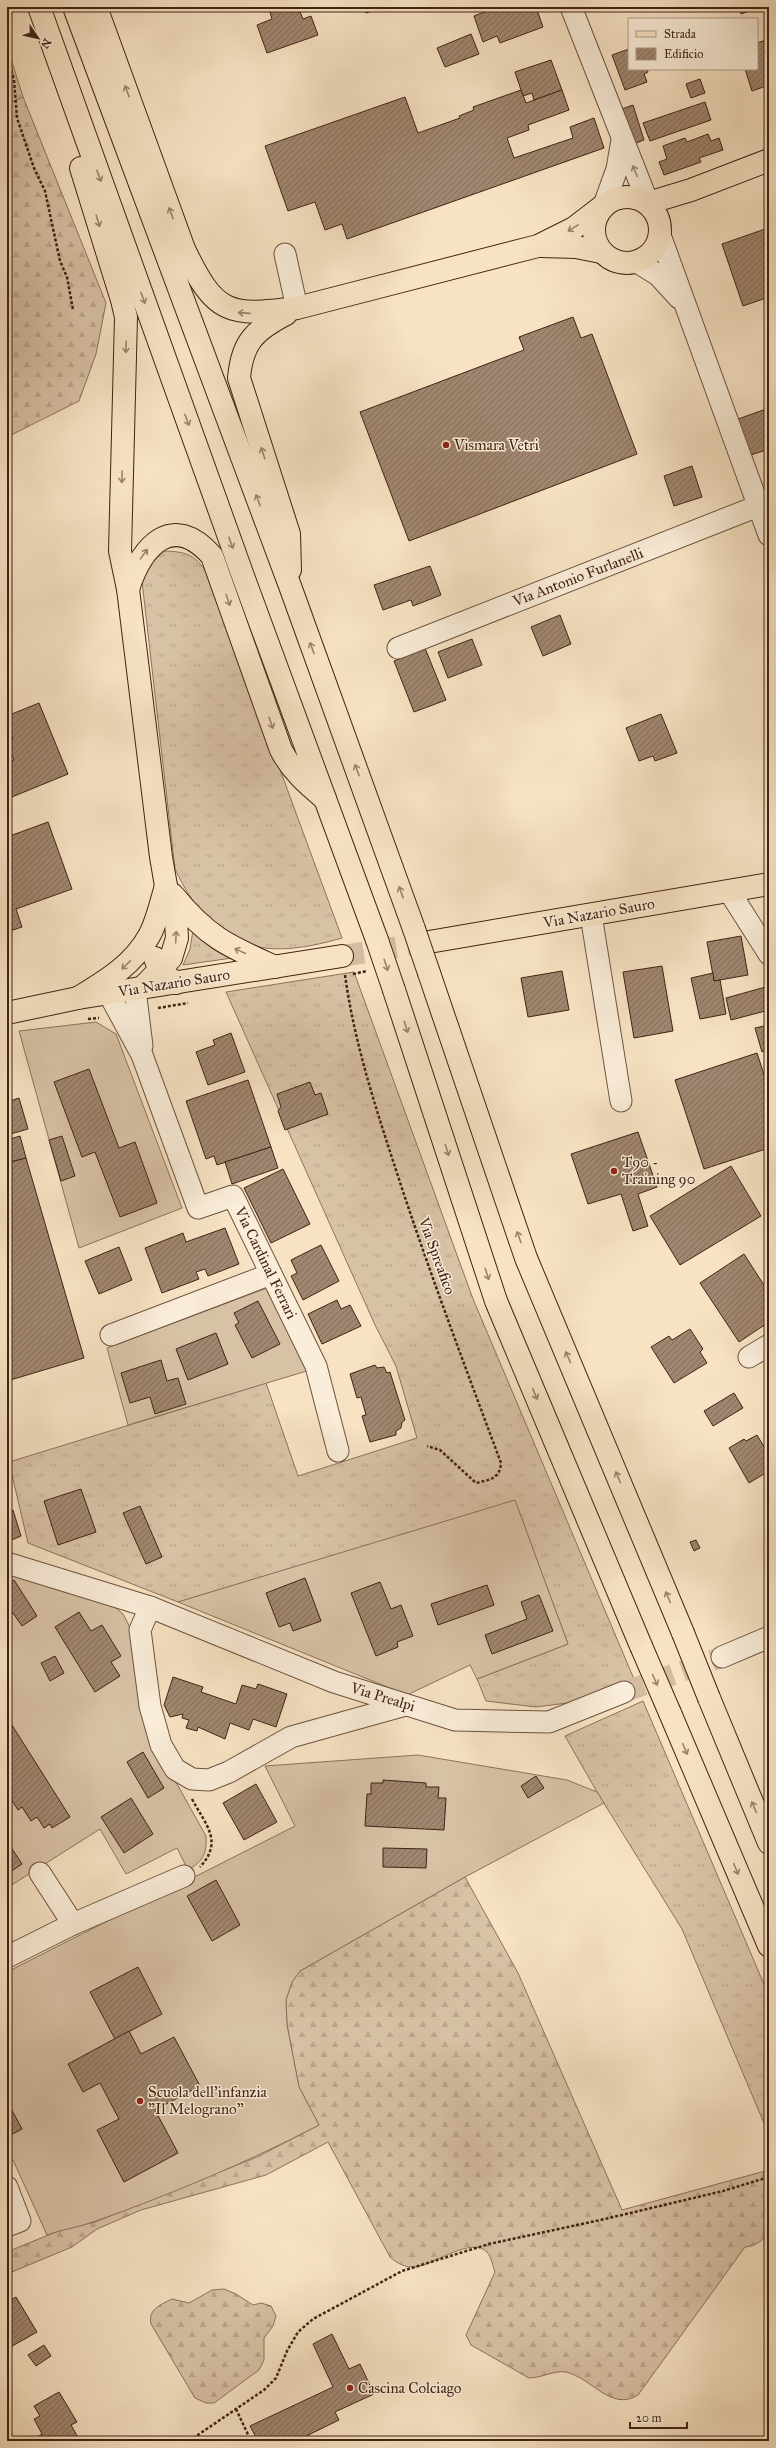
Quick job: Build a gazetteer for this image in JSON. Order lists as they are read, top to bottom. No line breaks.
{"streets":{"main road":["Via Nazario Sauro"],"street":["Via Antonio Furlanelli","Via Cardinal Ferrari","Via Prealpi"],"path":["Via Spreafico"]},"crossings":[["Via Nazario Sauro","Via Spreafico"],["Via Nazario Sauro","Via Cardinal Ferrari"]],"places":["Vismara Vetri","T90 - Training 90","Scuola dell'infanzia \"Il Melograno\"","Cascina Colciago"],"legend":["Strada","Edificio"],"scale_bar":"20 m","north":"bottom right"}
